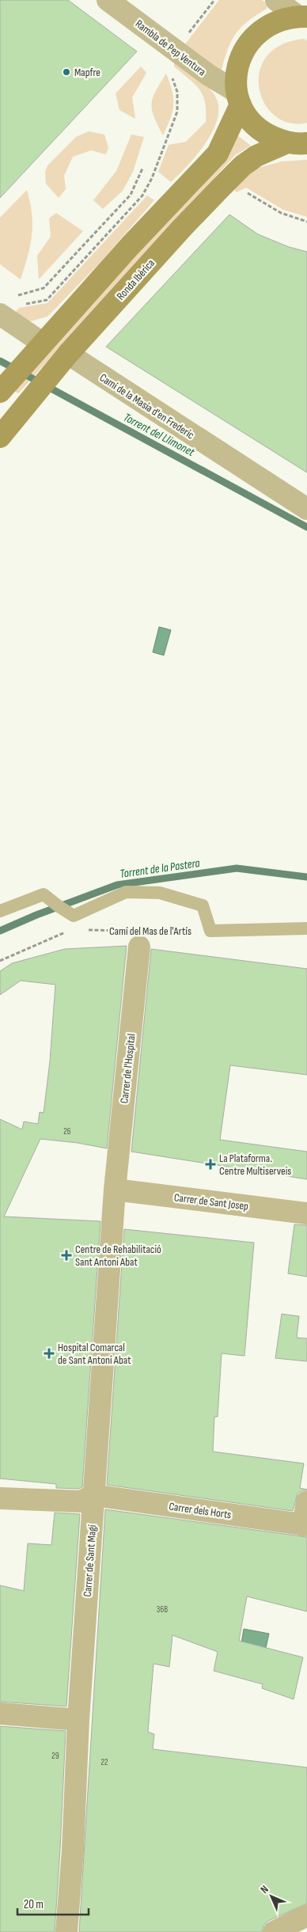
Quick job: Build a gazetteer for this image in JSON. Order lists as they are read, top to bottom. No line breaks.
{"streets":{"street":["Rambla de Pep Ventura","Ronda Ibèrica","Camí de la Masia d'en Frederic","Carrer de l'Hospital","Carrer de Sant Josep","Carrer dels Horts","Carrer de Sant Magí"],"path":["Camí del Mas de l'Artís"]},"crossings":[["Ronda Ibèrica","Camí de la Masia d'en Frederic"],["Camí del Mas de l'Artís","Carrer de l'Hospital"],["Carrer de l'Hospital","Carrer de Sant Josep"],["Carrer de l'Hospital","Carrer de Sant Magí"],["Carrer de Sant Josep","Carrer de Sant Magí"],["Carrer dels Horts","Carrer de Sant Magí"]],"water":["Torrent del Llimonet","Torrent de la Pastera"],"places":{"other":["Mapfre"],"health":["La Plataforma. Centre Multiserveis","Centre de Rehabilitació Sant Antoni Abat","Hospital Comarcal de Sant Antoni Abat"]},"house_numbers":["26","36B","29","22"],"scale_bar":"20 m","north":"top left"}
